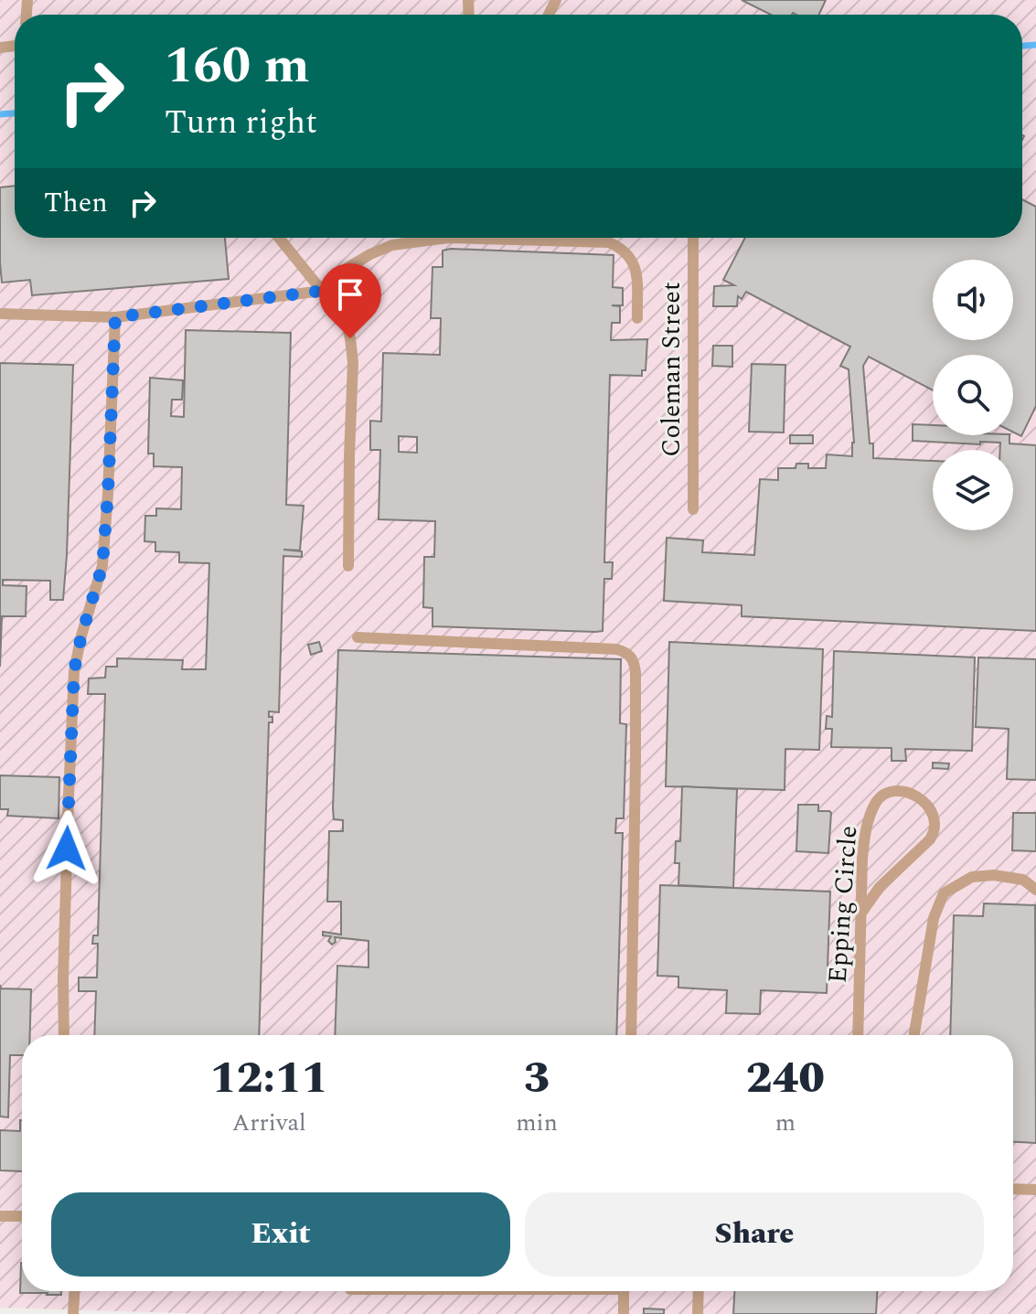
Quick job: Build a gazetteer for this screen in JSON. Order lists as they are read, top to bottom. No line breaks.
{"streets":{"lane":["Coleman Street","Epping Circle"]},"page":{"turn":["160 m","Turn right"],"then":"Then","eta":["12:11","Arrival","3","min","240","m"],"buttons":["Exit","Share"]}}
